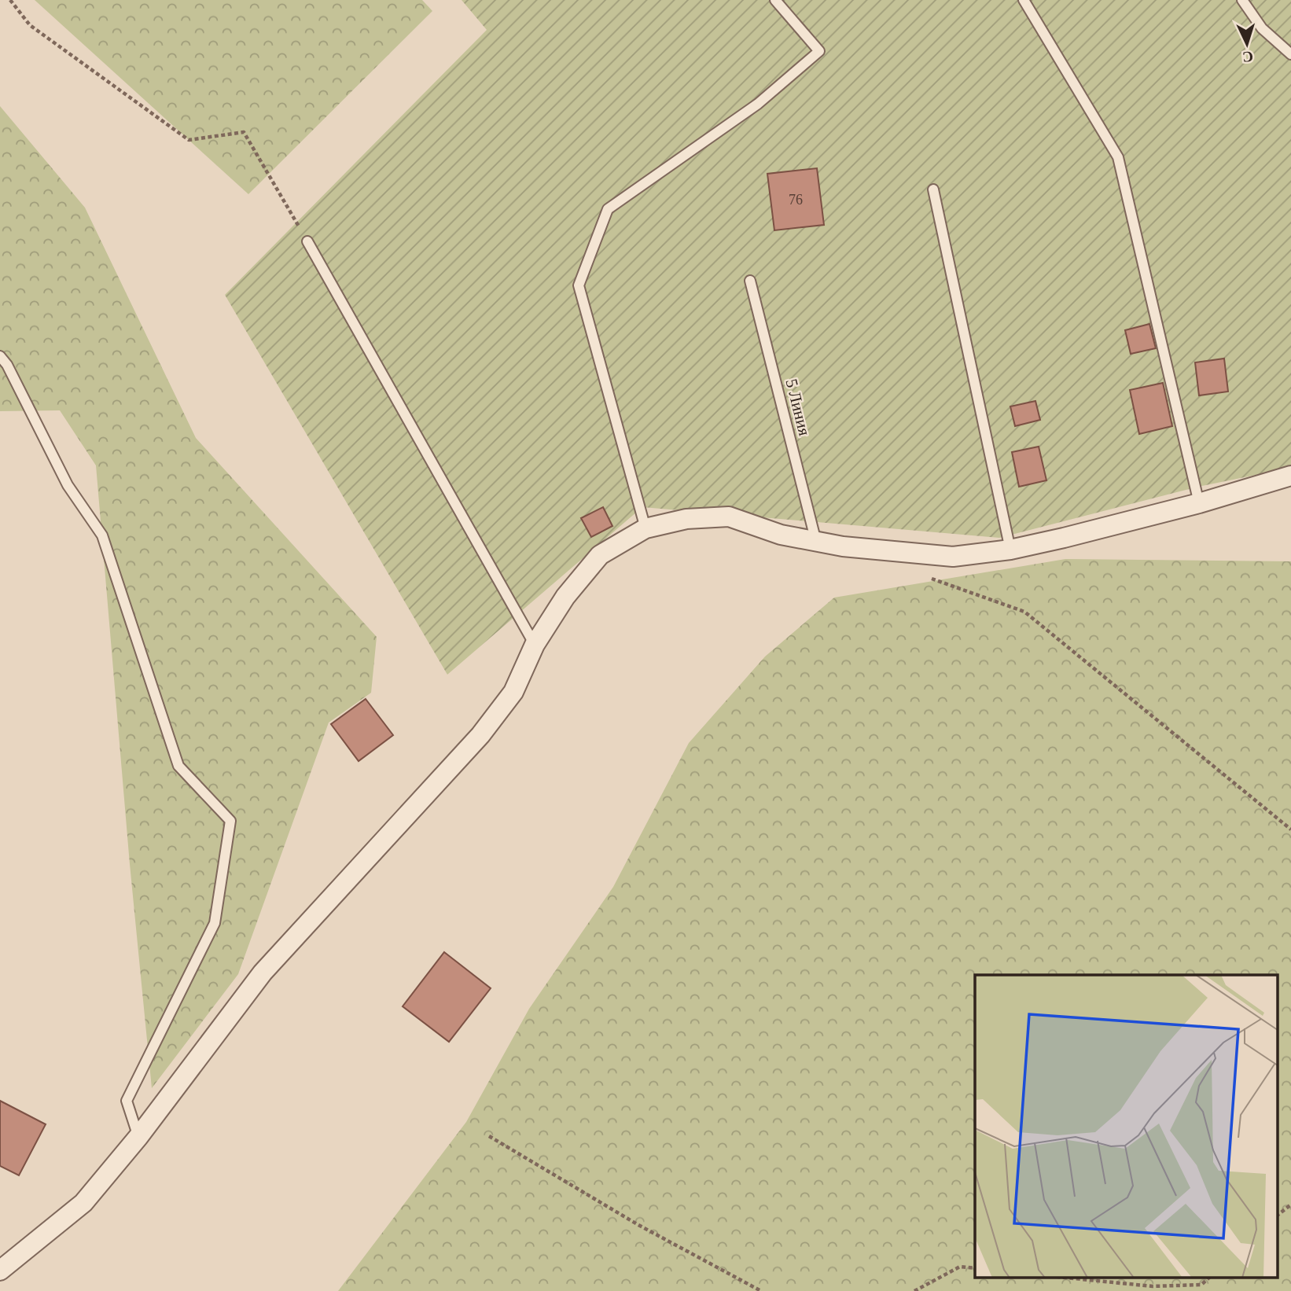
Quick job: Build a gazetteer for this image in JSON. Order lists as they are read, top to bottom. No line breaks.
{"streets":{"lane":["5 Линия"]},"house_numbers":["76"],"north":"bottom"}
